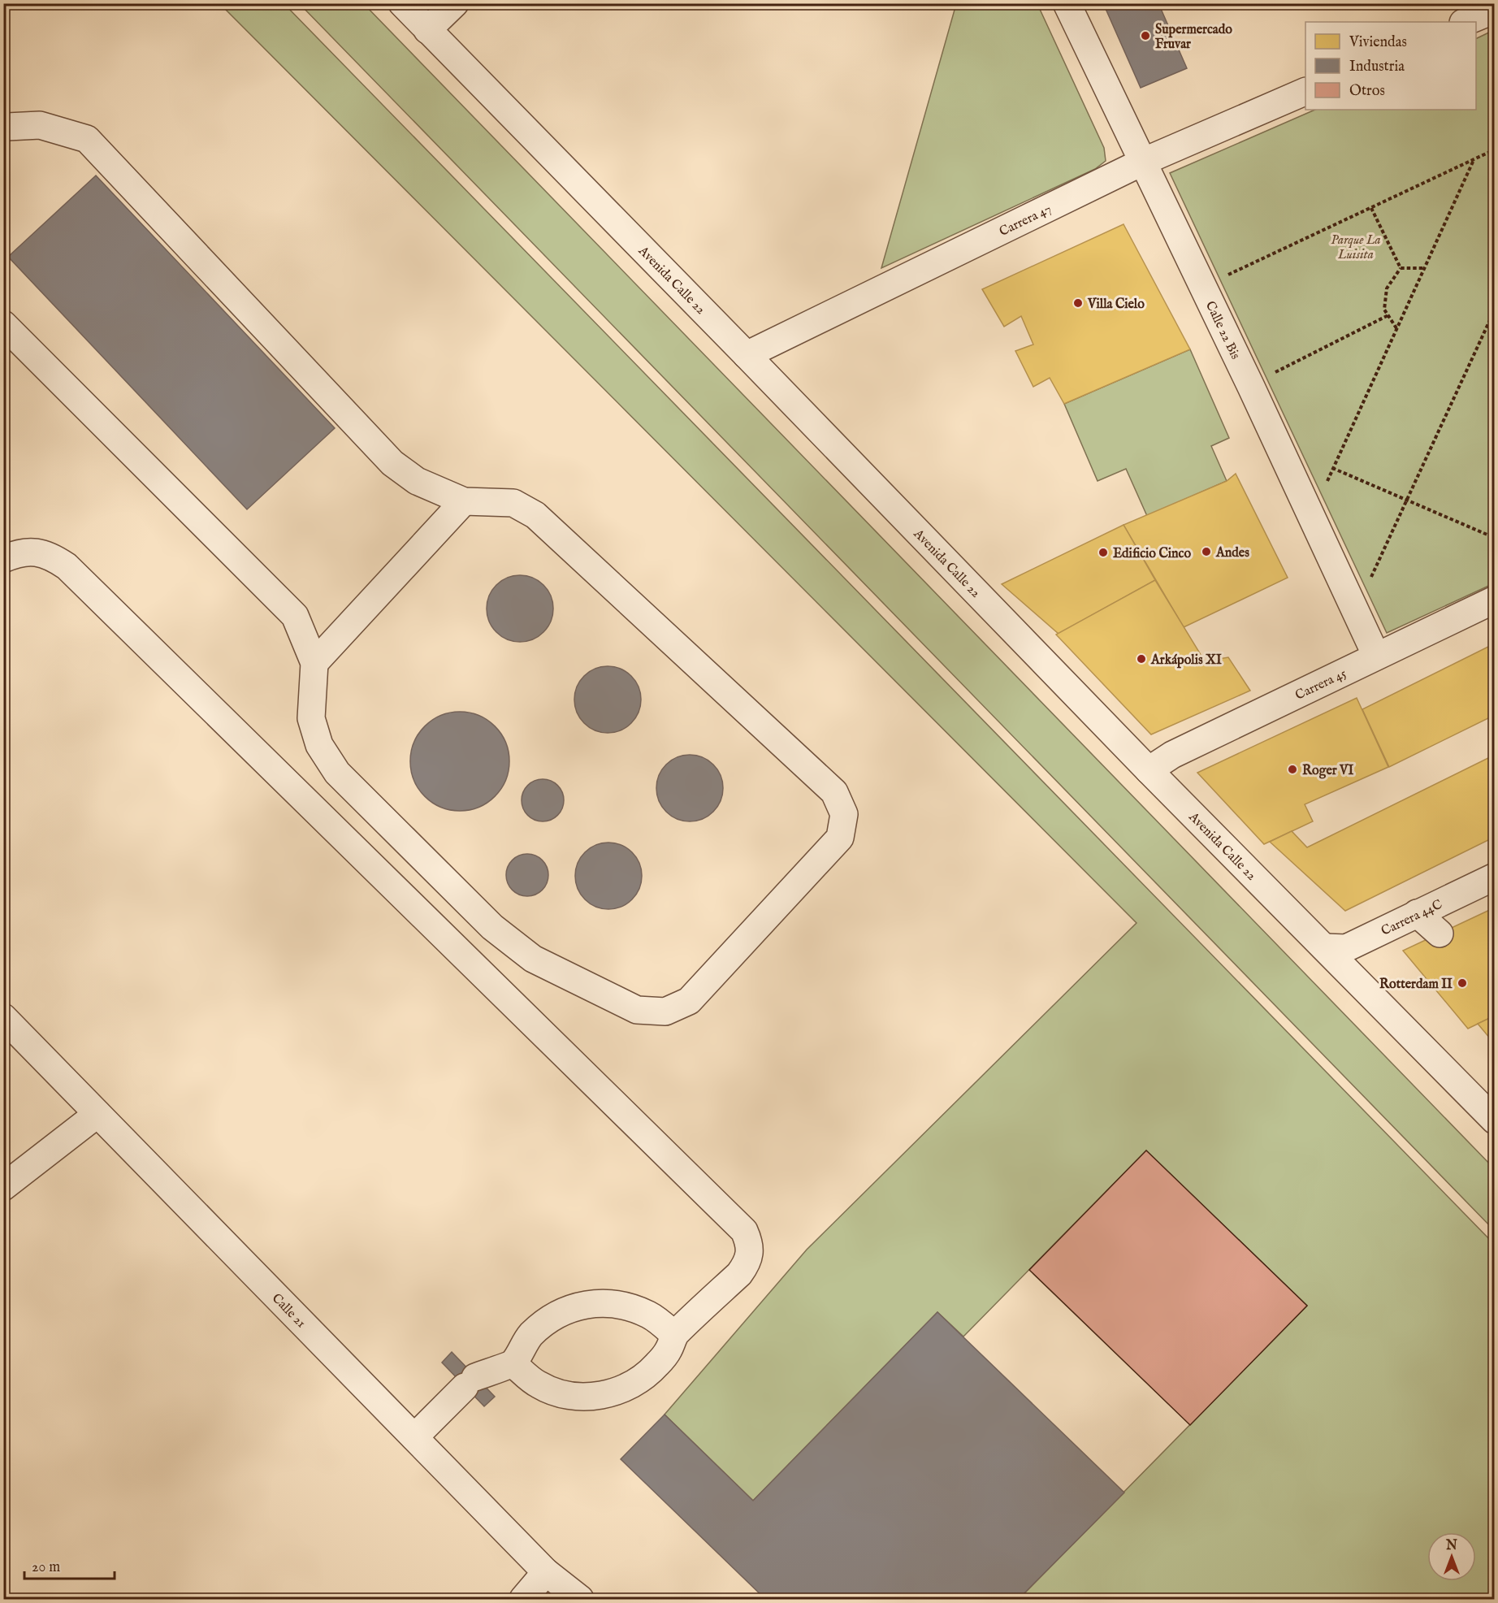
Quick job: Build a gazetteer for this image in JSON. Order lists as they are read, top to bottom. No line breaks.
{"streets":{"street":["Carrera 47","Avenida Calle 22","Calle 22 Bis","Carrera 45","Carrera 44C","Calle 21"]},"crossings":[["Carrera 47","Avenida Calle 22"],["Carrera 47","Calle 22 Bis"],["Avenida Calle 22","Carrera 45"],["Avenida Calle 22","Carrera 44C"],["Calle 22 Bis","Carrera 45"]],"parks":["Parque La Luisita"],"places":["Supermercado Fruvar","Villa Cielo","Andes","Edificio Cinco","Arkápolis XI","Roger VI","Rotterdam II"],"legend":["Viviendas","Industria","Otros"],"scale_bar":"20 m","north":"top"}
